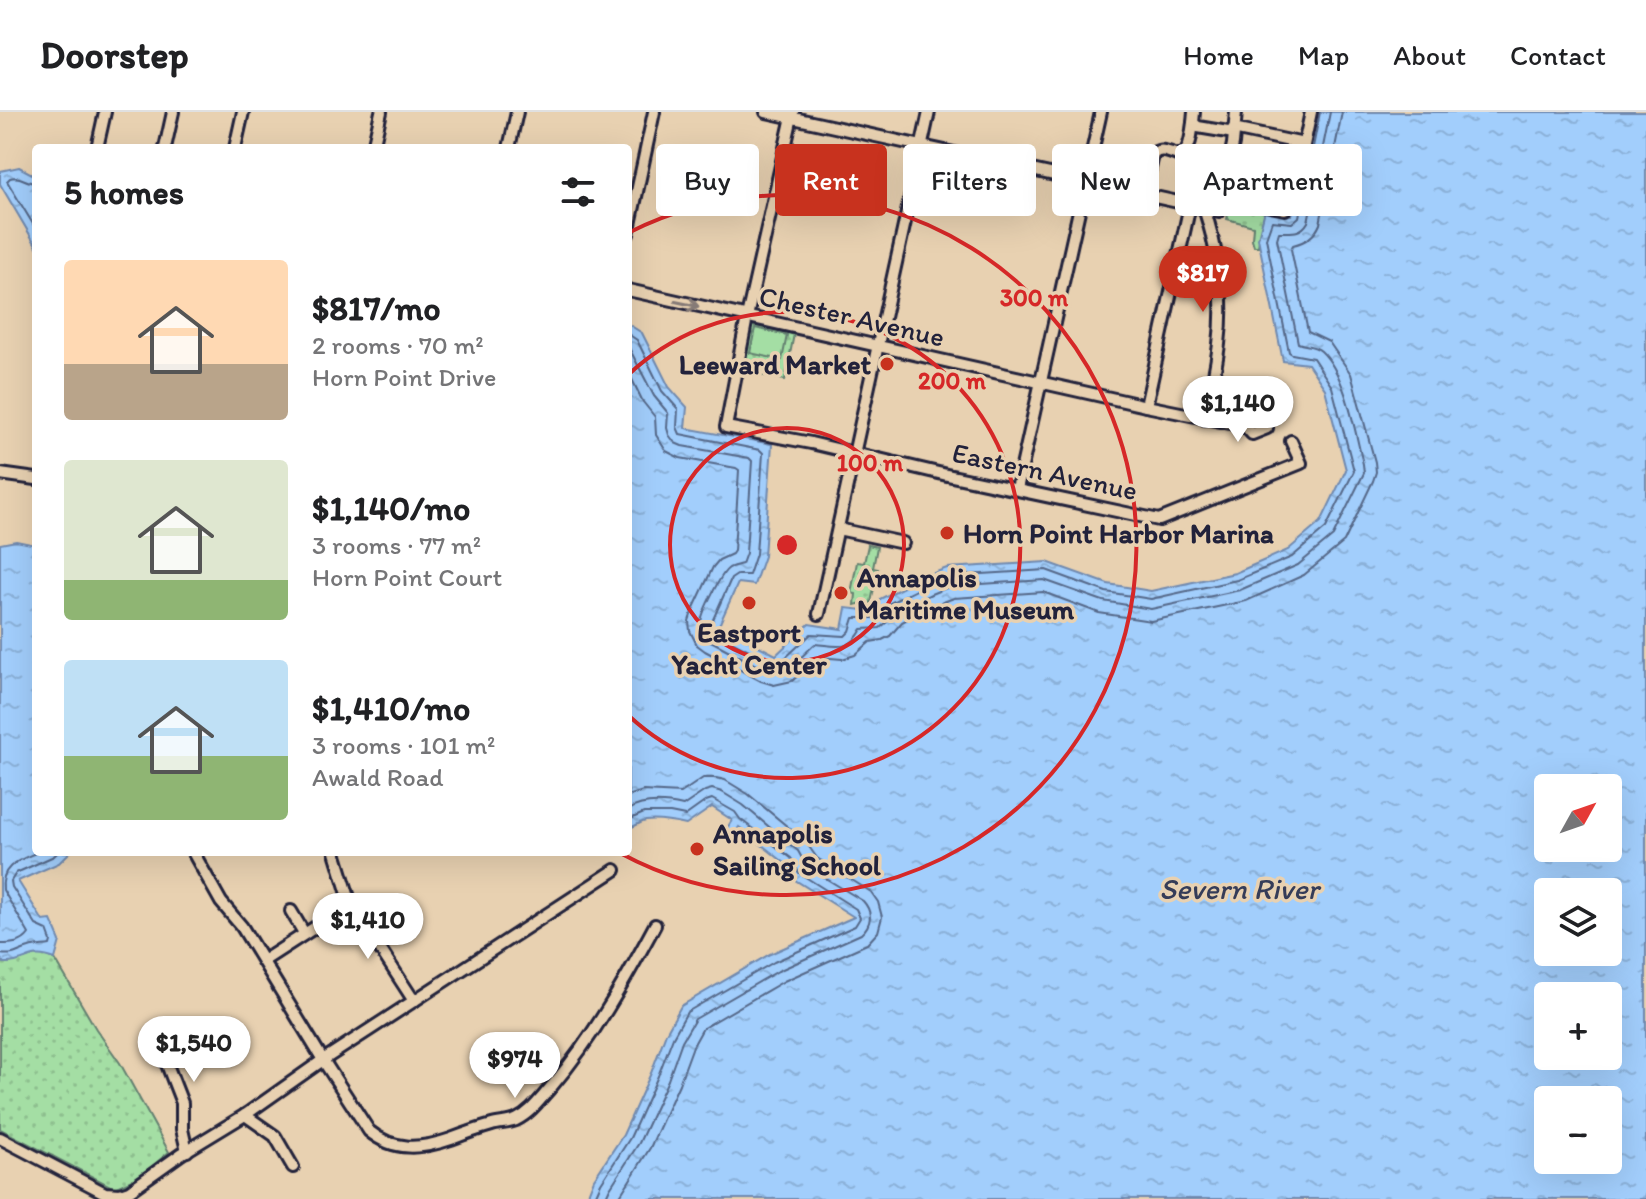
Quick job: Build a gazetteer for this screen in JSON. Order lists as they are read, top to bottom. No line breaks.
{"streets":{"street":["Chester Avenue","Eastern Avenue"]},"crossings":[["Chester Avenue","Eastern Avenue"]],"water":["Severn River"],"places":["Leeward Market","Horn Point Harbor Marina","Annapolis Maritime Museum","Eastport Yacht Center","Annapolis Sailing School"],"north":"top right","page":{"header":"Doorstep","nav":["Home","Map","About","Contact"],"chip":["Buy","Rent","Filters","New","Apartment"],"heading":"5 homes","list":[{"name":"$817/mo","note":"2 rooms · 70 m² · Horn Point Drive"},{"name":"$1,140/mo","note":"3 rooms · 77 m² · Horn Point Court"},{"name":"$1,410/mo","note":"3 rooms · 101 m² · Awald Road"}],"price":["$817","$1,140","$1,410","$1,540","$974"],"map_buttons":["+","−"]},"rings":["300 m","200 m","100 m"]}
